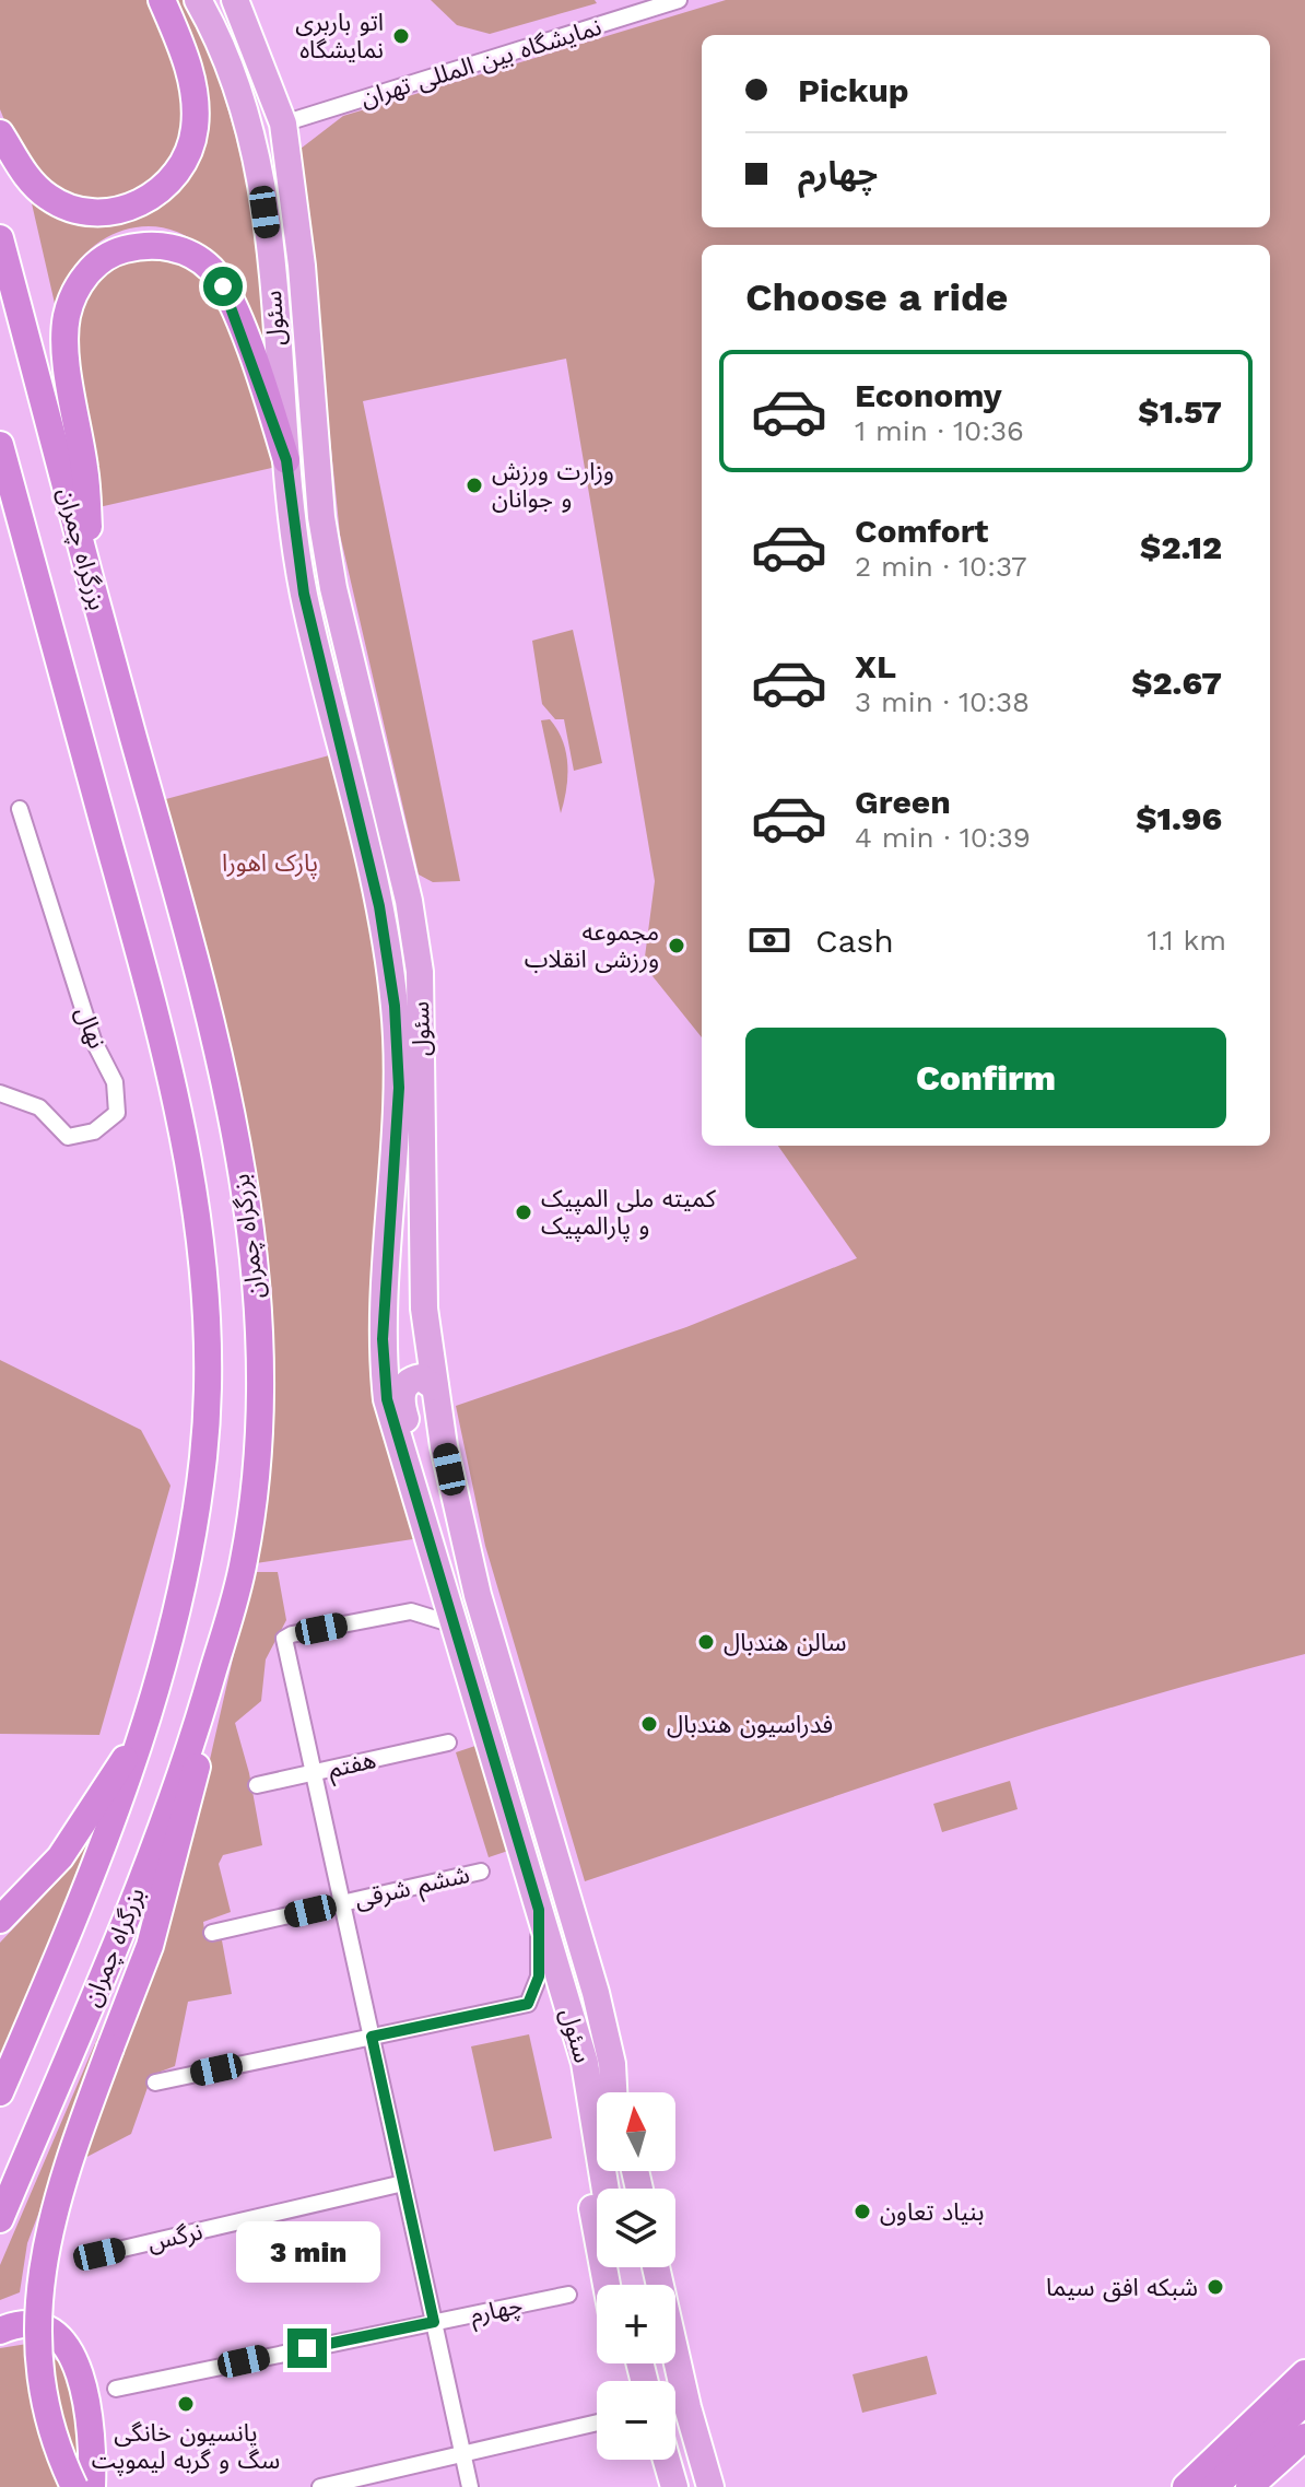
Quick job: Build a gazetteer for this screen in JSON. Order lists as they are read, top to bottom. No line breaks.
{"streets":{"highway":["بزرگراه چمران"],"main road":["سئول"],"street":["نمایشگاه بین المللی تهران","نهال","هفتم","ششم شرقی","نرگس","چهارم"]},"crossings":[["نمایشگاه بین المللی تهران","سئول"]],"parks":["پارک اهورا"],"places":["اتو باربری نمایشگاه","وزارت ورزش و جوانان","مجموعه ورزشی انقلاب","کمیته ملی المپیک و پارالمپیک","سالن هندبال","فدراسیون هندبال","بنیاد تعاون","شبکه افق سیما","پانسیون خانگی سگ و گربه لیموپت"],"north":"top","page":{"banner":["Pickup","چهارم"],"heading":"Choose a ride","list":[{"name":"Economy","note":"1 min · 10:36","value":"$1.57"},{"name":"Comfort","note":"2 min · 10:37","value":"$2.12"},{"name":"XL","note":"3 min · 10:38","value":"$2.67"},{"name":"Green","note":"4 min · 10:39","value":"$1.96"}],"pay":["Cash","1.1 km"],"buttons":"Confirm","map_buttons":["+","−"],"bubble":"3 min"}}
